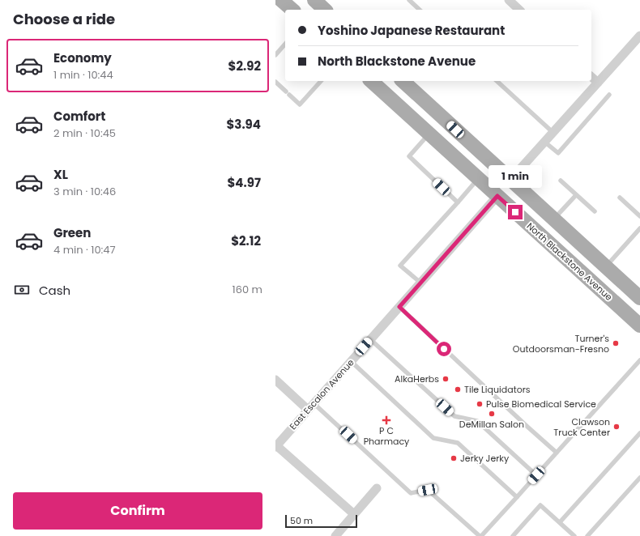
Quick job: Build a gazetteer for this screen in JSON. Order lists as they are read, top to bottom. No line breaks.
{"streets":{"main road":["North Blackstone Avenue"],"street":["East Escalon Avenue"]},"crossings":[["North Blackstone Avenue","East Escalon Avenue"]],"places":{"other":["Turner's Outdoorsman-Fresno","AlkaHerbs","Tile Liquidators","Pulse Biomedical Service","DeMillan Salon","Clawson Truck Center","Jerky Jerky"],"health":["P C Pharmacy"]},"scale_bar":"50 m","page":{"heading":"Choose a ride","banner":["Yoshino Japanese Restaurant","North Blackstone Avenue"],"list":[{"name":"Economy","note":"1 min · 10:44","value":"$2.92"},{"name":"Comfort","note":"2 min · 10:45","value":"$3.94"},{"name":"XL","note":"3 min · 10:46","value":"$4.97"},{"name":"Green","note":"4 min · 10:47","value":"$2.12"}],"bubble":"1 min","pay":["Cash","160 m"],"buttons":"Confirm","scale":"50 m"}}
